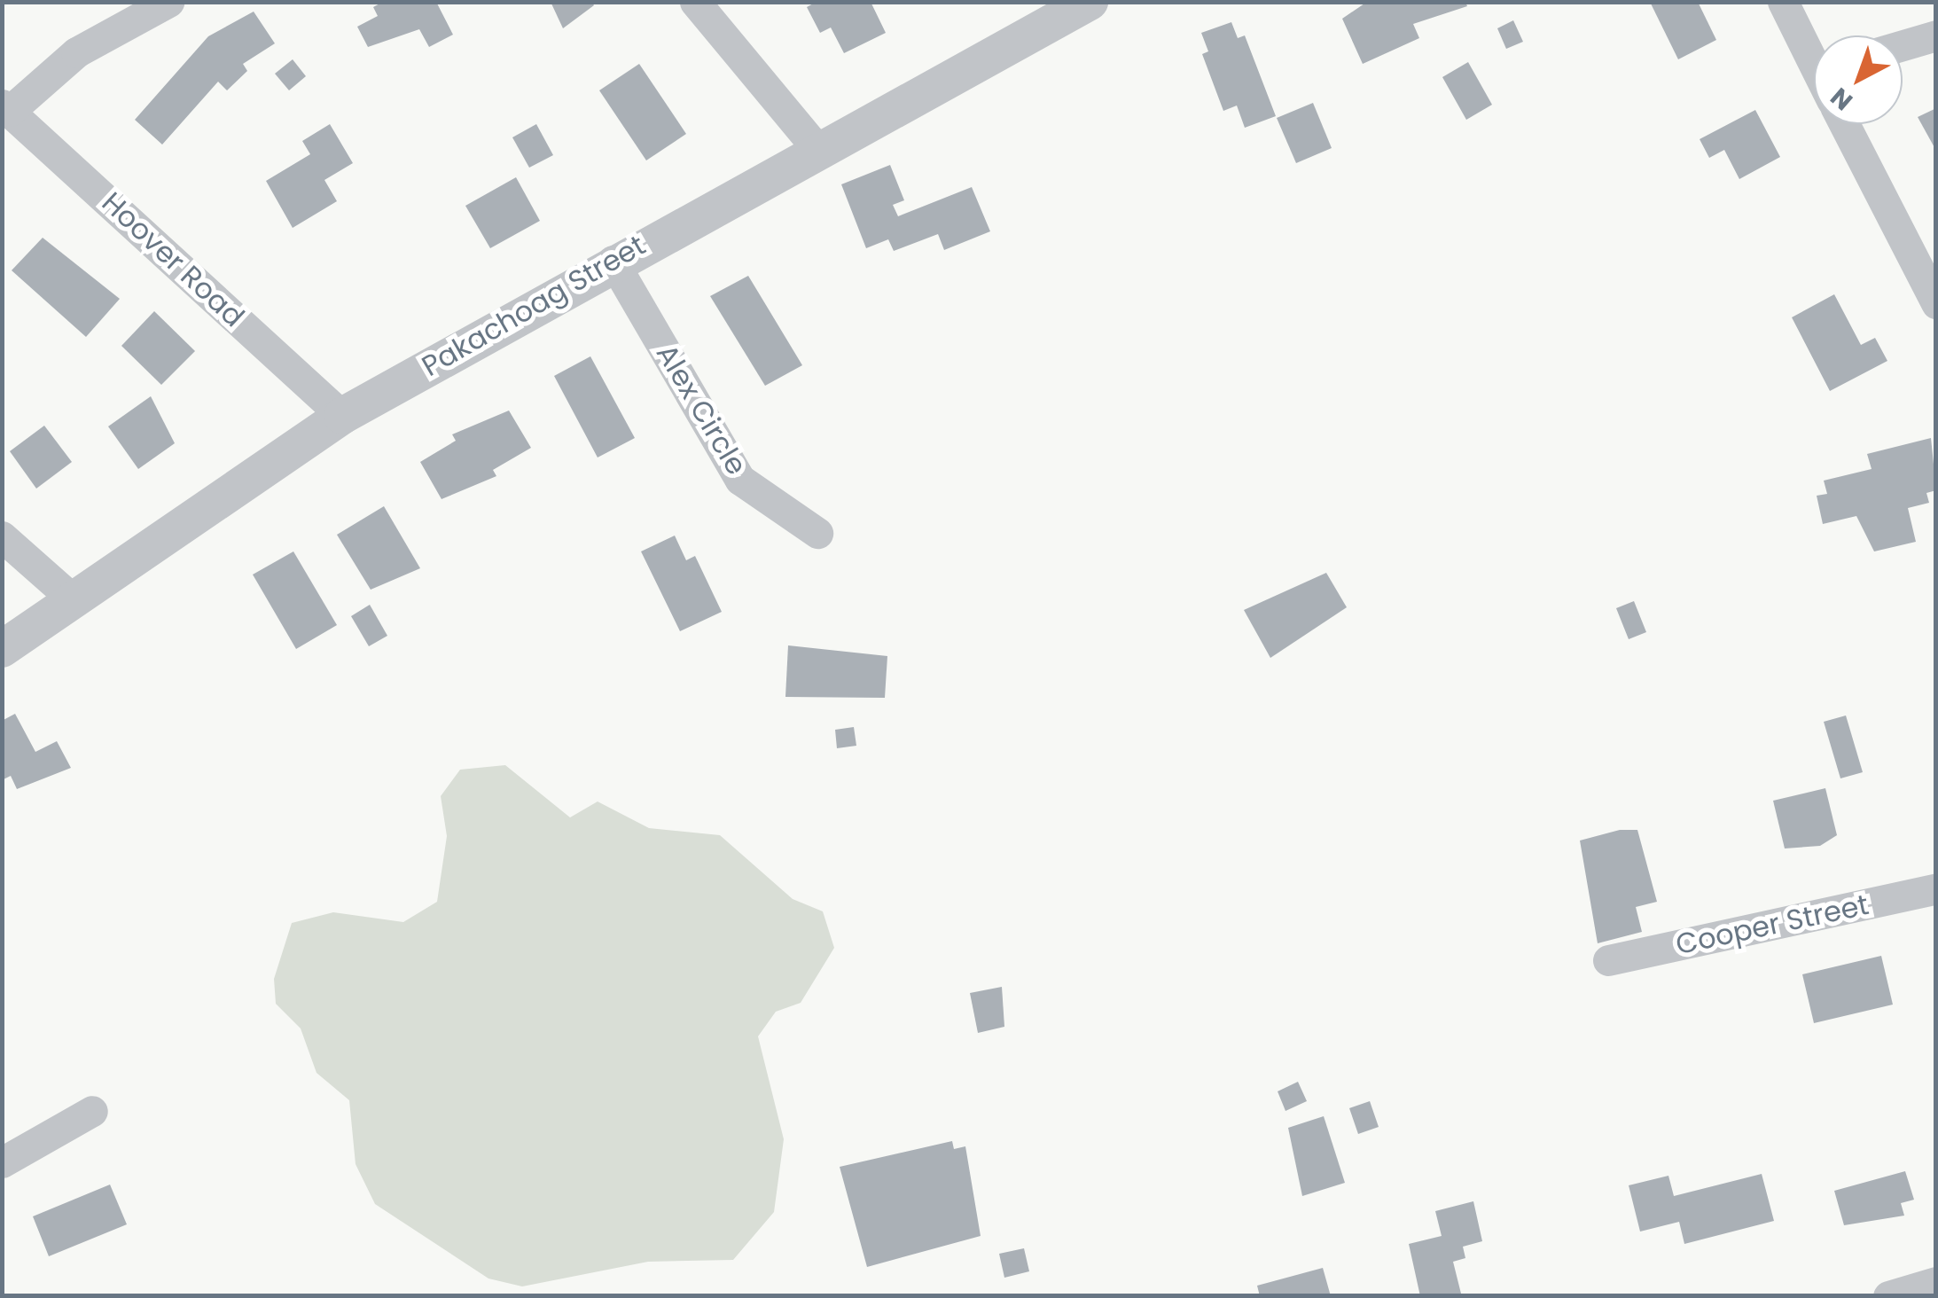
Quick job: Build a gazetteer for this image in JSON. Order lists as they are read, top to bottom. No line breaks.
{"streets":{"street":["Hoover Road","Pakachoag Street","Alex Circle","Cooper Street"]},"crossings":[["Hoover Road","Pakachoag Street"],["Pakachoag Street","Alex Circle"]],"north":"bottom left"}
